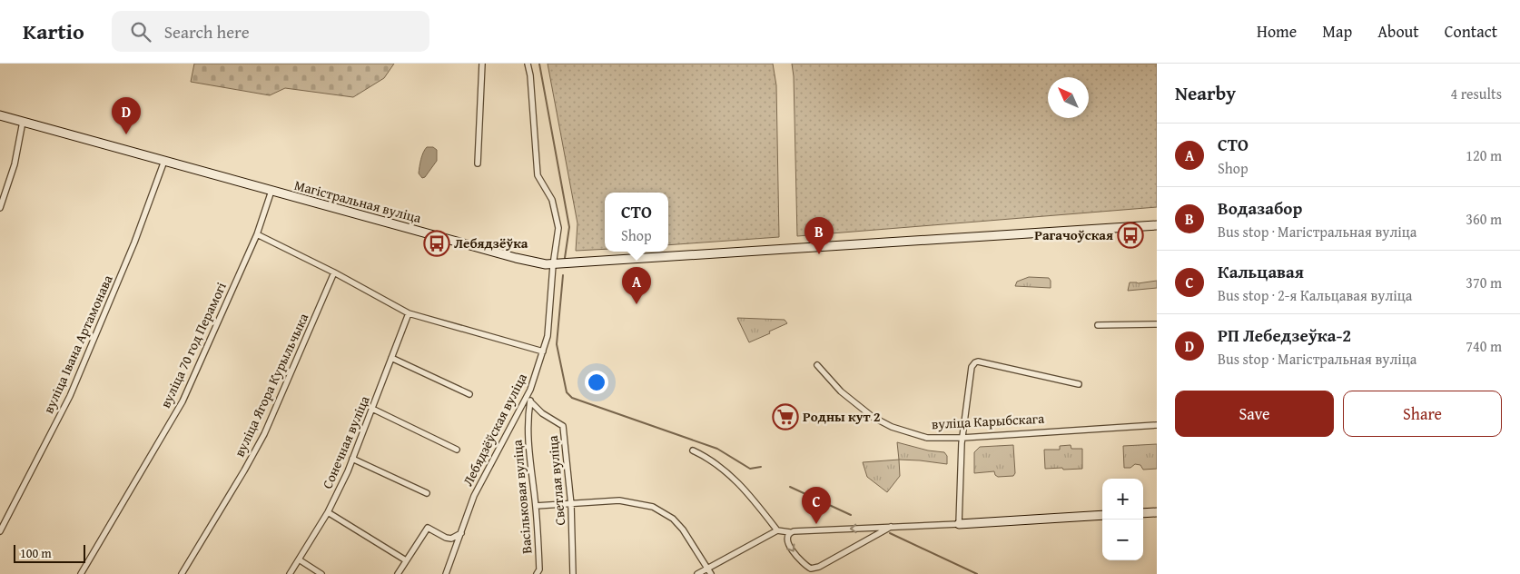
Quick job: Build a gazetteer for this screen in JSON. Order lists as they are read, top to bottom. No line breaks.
{"streets":{"main road":["Магістральная вуліца"],"street":["вуліца Івана Артамонава","вуліца 70 год Перамогі","вуліца Ягора Курыльчыка","вуліца Карыбскага","Лебядзёўская вуліца","Сонечная вуліца","Светлая вуліца","Васільковая вуліца"]},"crossings":[["Магістральная вуліца","вуліца Івана Артамонава"],["Магістральная вуліца","вуліца 70 год Перамогі"],["Магістральная вуліца","Лебядзёўская вуліца"],["Лебядзёўская вуліца","Васільковая вуліца"],["Светлая вуліца","Васільковая вуліца"]],"places":{"bus stop":["Рагачоўская","Лебядзёўка"],"supermarket":["Родны кут 2"]},"scale_bar":"100 m","north":"top left","page":{"header":"Kartio","search":"Search here","nav":["Home","Map","About","Contact"],"heading":["Nearby","4 results"],"pins":["D","B","A","C"],"list":[{"mark":"A","name":"СТО","note":"Shop","value":"120 m"},{"mark":"B","name":"Водазабор","note":"Bus stop · Магістральная вуліца","value":"360 m"},{"mark":"C","name":"Кальцавая","note":"Bus stop · 2-я Кальцавая вуліца","value":"370 m"},{"mark":"D","name":"РП Лебедзеўка-2","note":"Bus stop · Магістральная вуліца","value":"740 m"}],"popup":["СТО","Shop"],"buttons":["Save","Share"],"map_buttons":["+","−"],"scale":"100 m"}}
